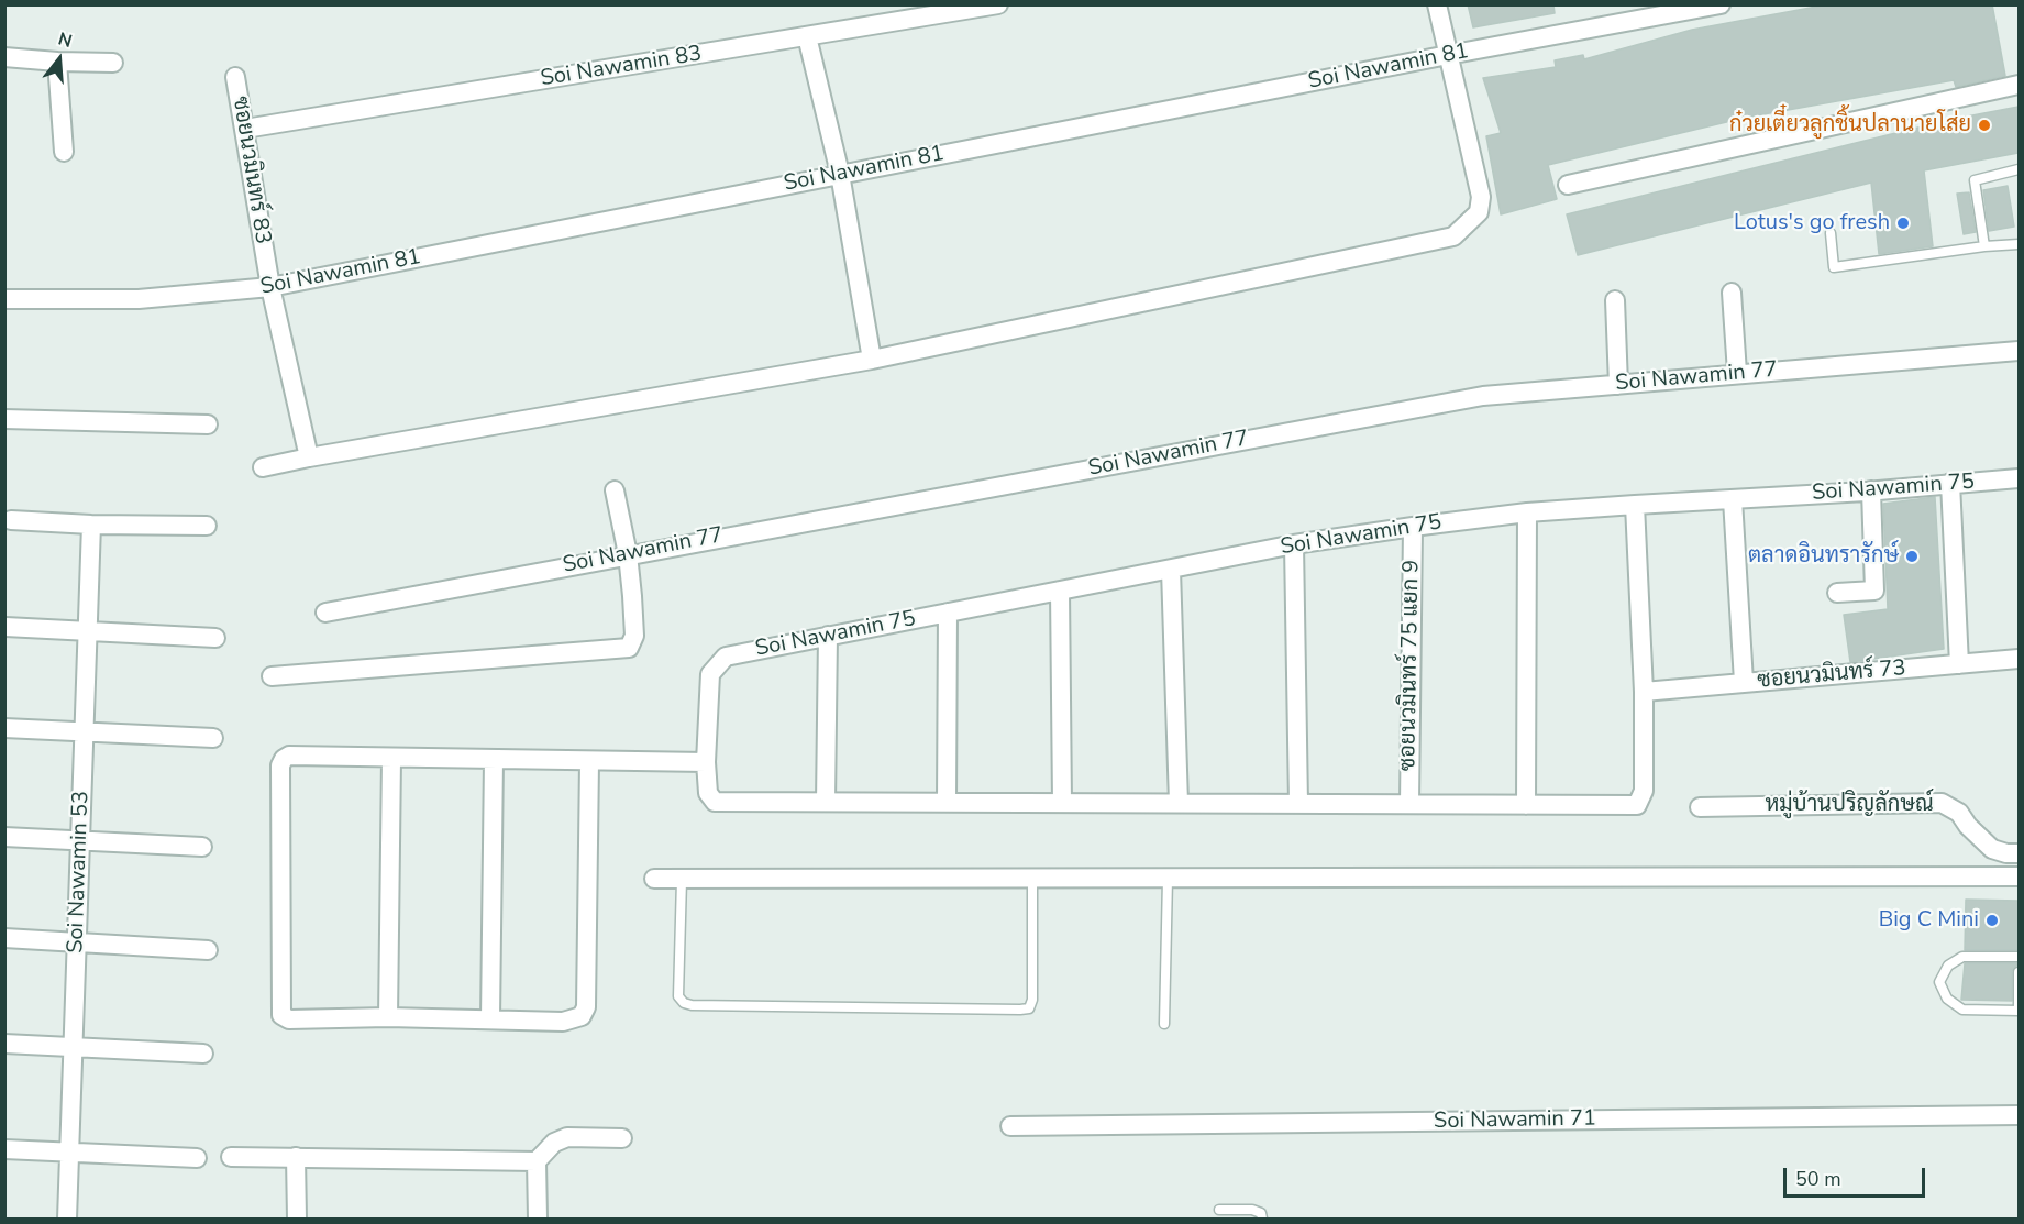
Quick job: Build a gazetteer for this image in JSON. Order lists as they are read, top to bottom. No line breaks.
{"streets":{"street":["Soi Nawamin 83","Soi Nawamin 81","ซอยนวมินทร์ 83","Soi Nawamin 77","Soi Nawamin 75","ซอยนวมินทร์ 75 แยก 9","ซอยนวมินทร์ 73","หมู่บ้านปริญลักษณ์","Soi Nawamin 53","Soi Nawamin 71"]},"crossings":[["Soi Nawamin 83","ซอยนวมินทร์ 83"],["Soi Nawamin 81","ซอยนวมินทร์ 83"],["Soi Nawamin 75","ซอยนวมินทร์ 75 แยก 9"]],"places":["ก๋วยเตี๋ยวลูกชิ้นปลานายโส่ย","Lotus's go fresh","ตลาดอินทรารักษ์","Big C Mini"],"scale_bar":"50 m","north":"top"}
